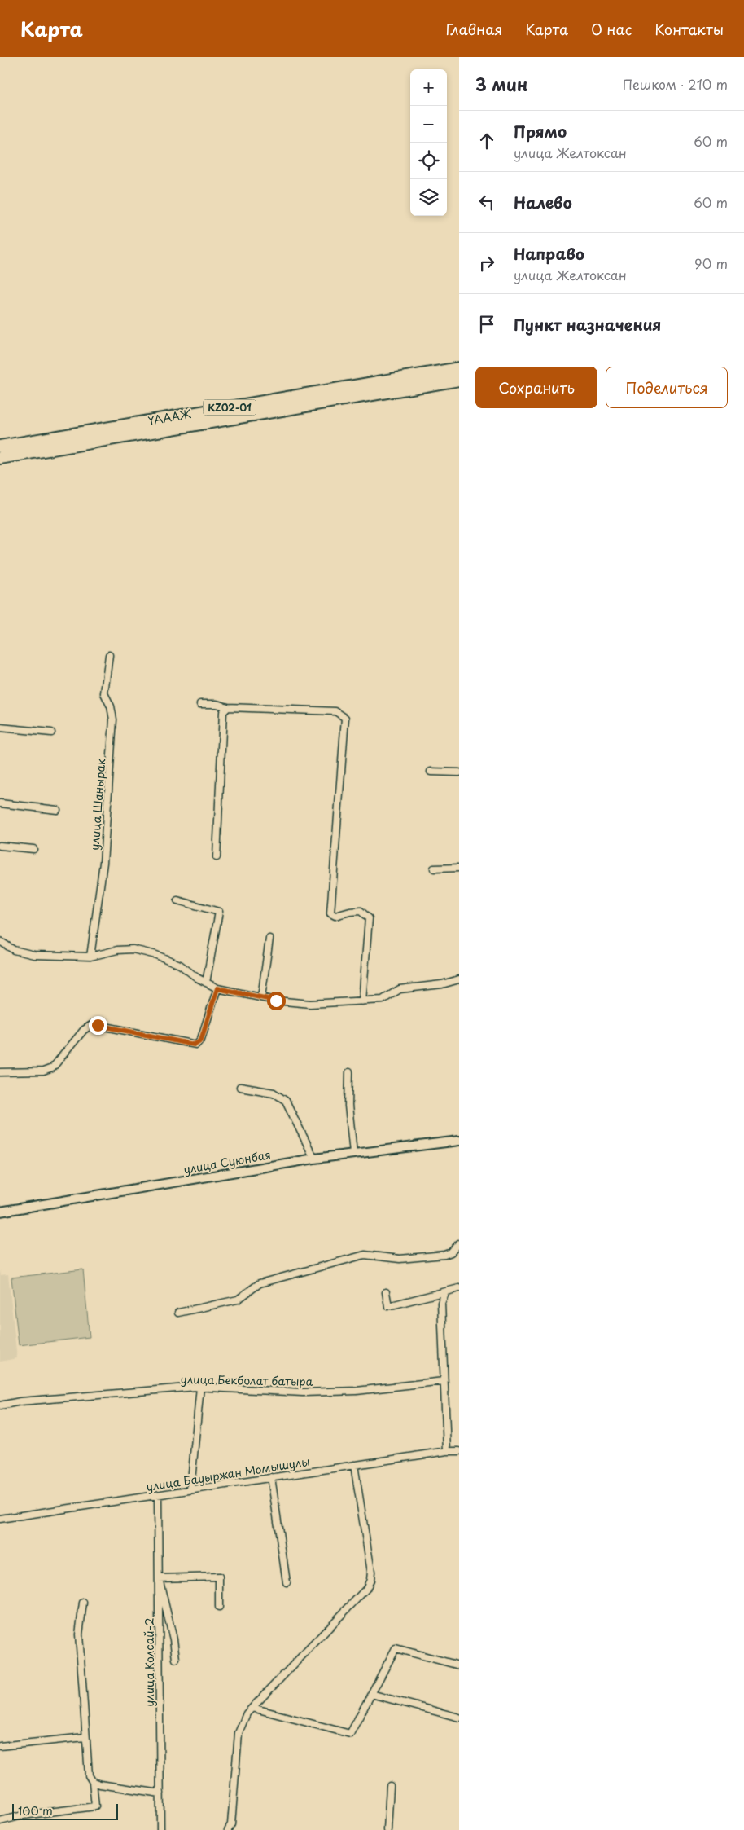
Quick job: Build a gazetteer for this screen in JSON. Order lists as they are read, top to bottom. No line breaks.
{"streets":{"highway":["KZ02-01","ҮАААЖ"],"main road":["улица Суюнбая"],"street":["улица Шанырак","улица Бекболат батыра","улица Бауыржан Момышулы","улица Колсай-2"]},"crossings":[["улица Бауыржан Момышулы","улица Колсай-2"]],"scale_bar":"100 m","page":{"header":"Карта","nav":["Главная","Карта","О нас","Контакты"],"heading":["3 мин","Пешком · 210 m"],"map_buttons":["+","−"],"list":[["Прямо","улица Желтоксан","60 m"],["Налево","60 m"],["Направо","улица Желтоксан","90 m"],"Пункт назначения"],"buttons":["Сохранить","Поделиться"],"scale":"100 m"}}
